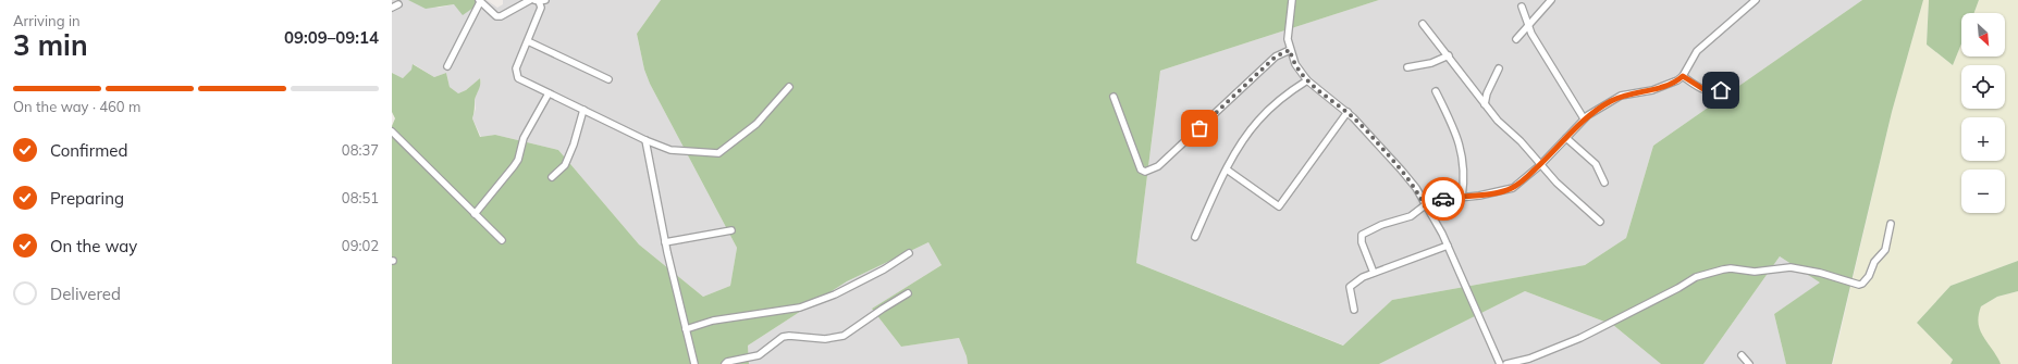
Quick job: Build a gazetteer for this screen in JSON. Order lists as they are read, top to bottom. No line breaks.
{"north":"bottom right","page":{"heading":["3 min","Arriving in","09:09–09:14"],"map_buttons":["+","−"],"bar":"On the way · 460 m","list":[["Confirmed","08:37"],["Preparing","08:51"],["On the way","09:02"],"Delivered"]}}
